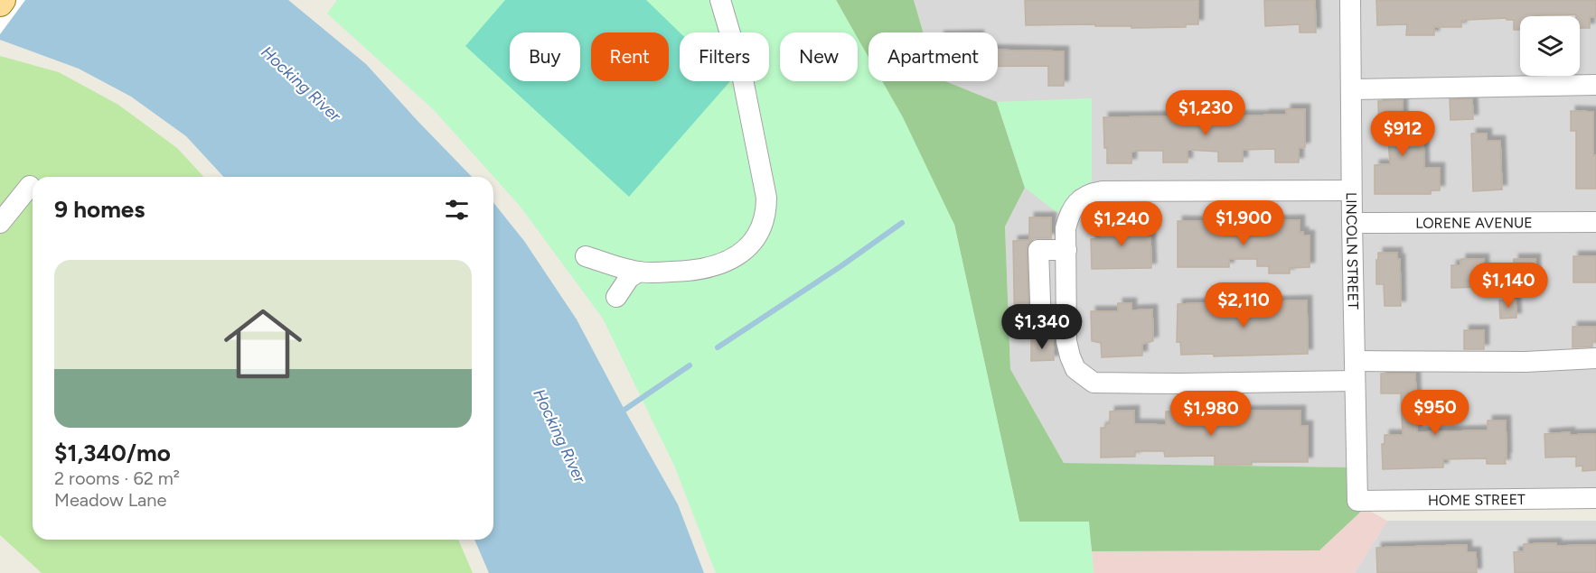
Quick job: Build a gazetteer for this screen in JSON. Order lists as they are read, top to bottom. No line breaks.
{"streets":{"street":["LORENE AVENUE","LINCOLN STREET","HOME STREET"]},"crossings":[["LORENE AVENUE","LINCOLN STREET"],["LINCOLN STREET","HOME STREET"]],"water":["Hocking River"],"page":{"chip":["Buy","Rent","Filters","New","Apartment"],"price":["$1,230","$912","$1,900","$1,240","$1,140","$2,110","$1,340","$950","$1,980"],"heading":"9 homes","list":[{"name":"$1,340/mo","note":"2 rooms · 62 m² · Meadow Lane"}]}}
